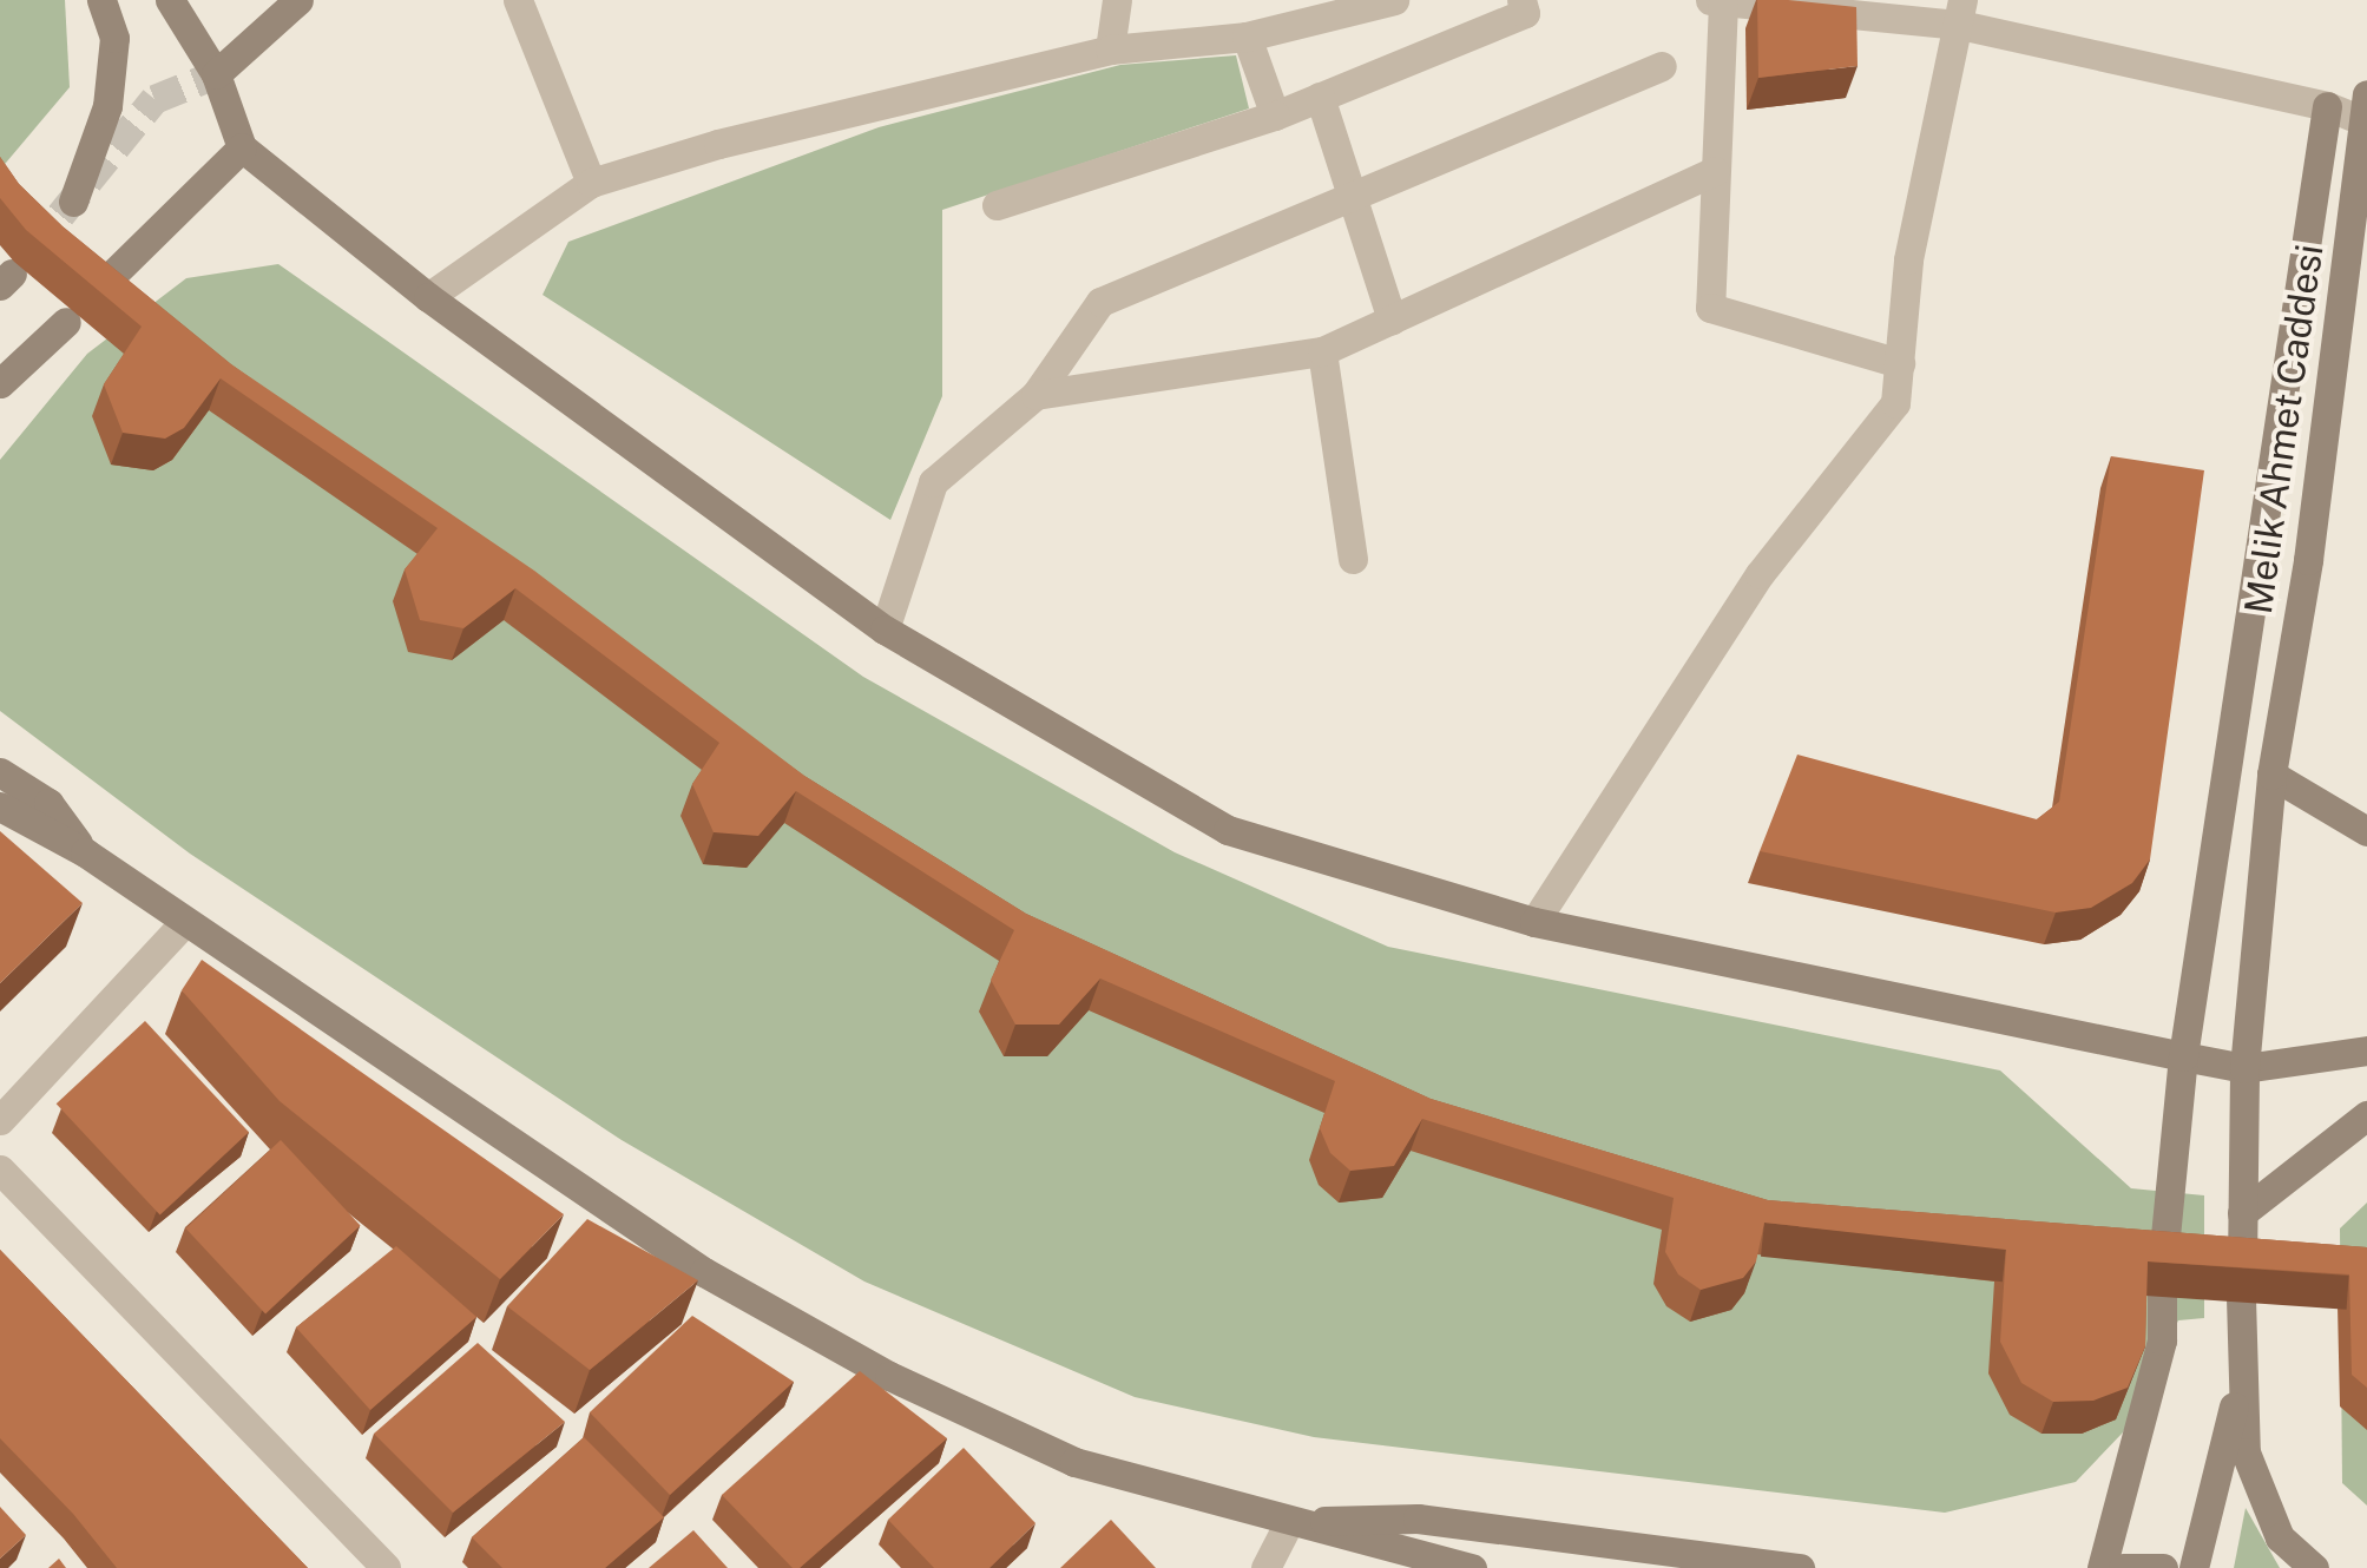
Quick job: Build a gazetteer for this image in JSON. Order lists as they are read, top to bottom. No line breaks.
{"streets":{"main road":["Melik Ahmet Caddesi"]}}
